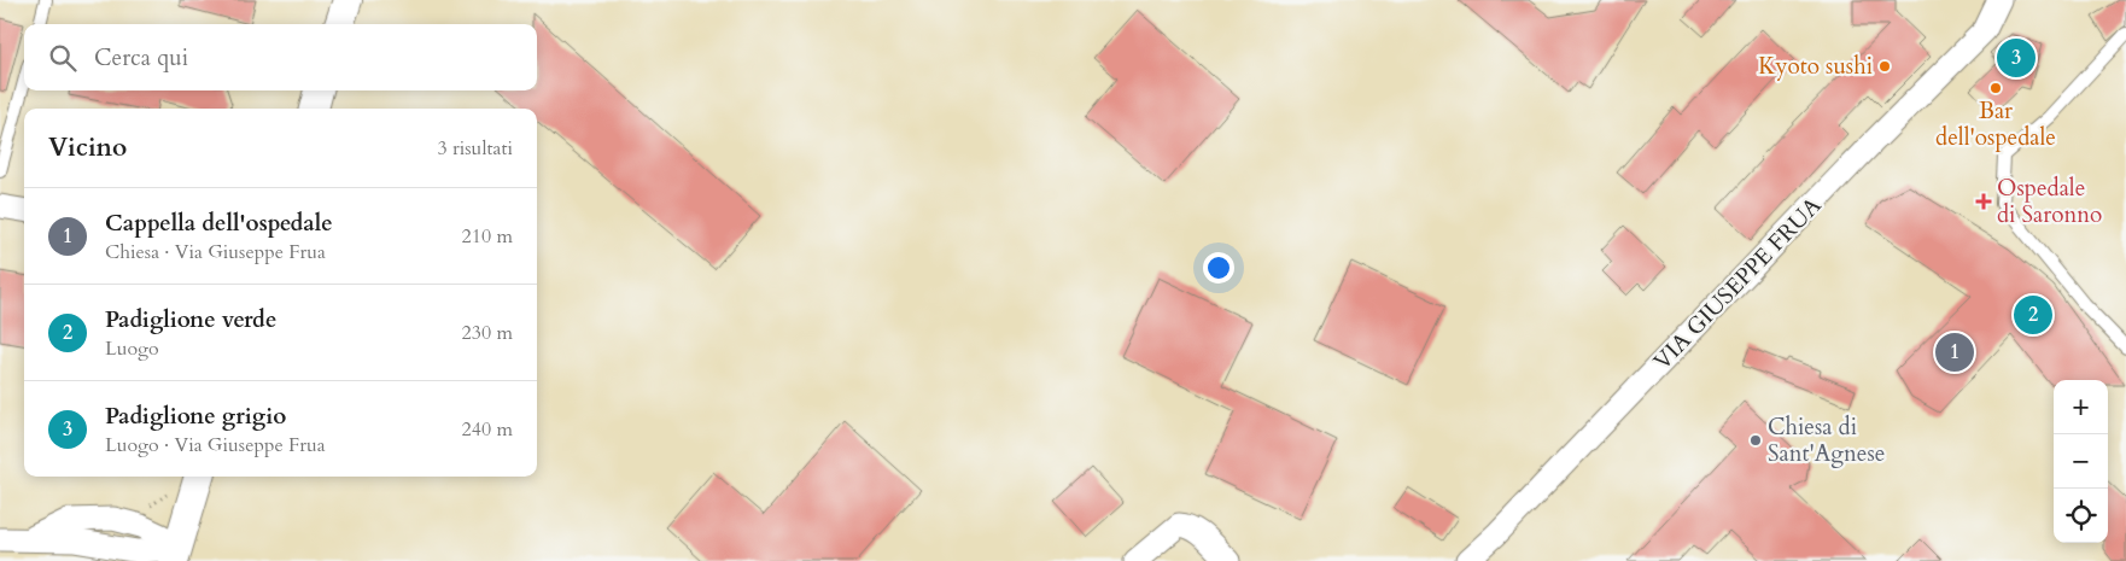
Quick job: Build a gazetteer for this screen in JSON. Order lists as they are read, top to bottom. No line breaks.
{"streets":{"street":["VIA GIUSEPPE FRUA"]},"places":{"other":["Kyoto sushi","Bar dell'ospedale","Chiesa di Sant'Agnese"],"health":["Ospedale di Saronno"]},"page":{"search":"Cerca qui","pins":["3","2","1"],"heading":["Vicino","3 risultati"],"list":[{"mark":"1","name":"Cappella dell'ospedale","note":"Chiesa · Via Giuseppe Frua","value":"210 m"},{"mark":"2","name":"Padiglione verde","note":"Luogo","value":"230 m"},{"mark":"3","name":"Padiglione grigio","note":"Luogo · Via Giuseppe Frua","value":"240 m"}],"map_buttons":["+","−"]}}
